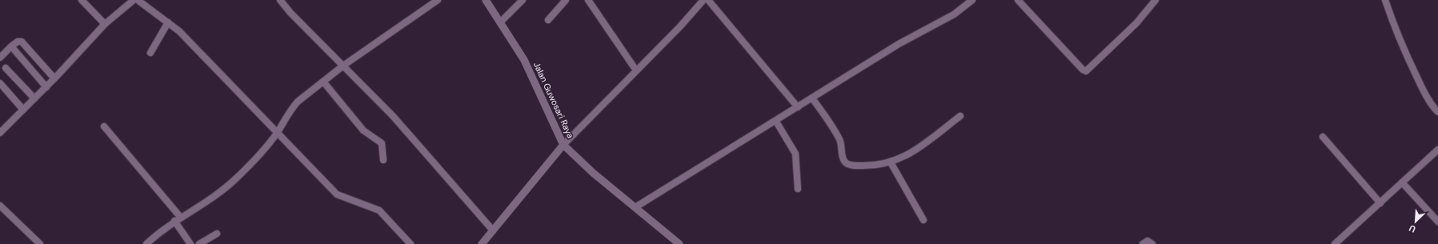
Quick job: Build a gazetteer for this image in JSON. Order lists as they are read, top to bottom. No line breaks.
{"streets":{"street":["Jalan Guwosari Raya"]},"north":"bottom left"}
